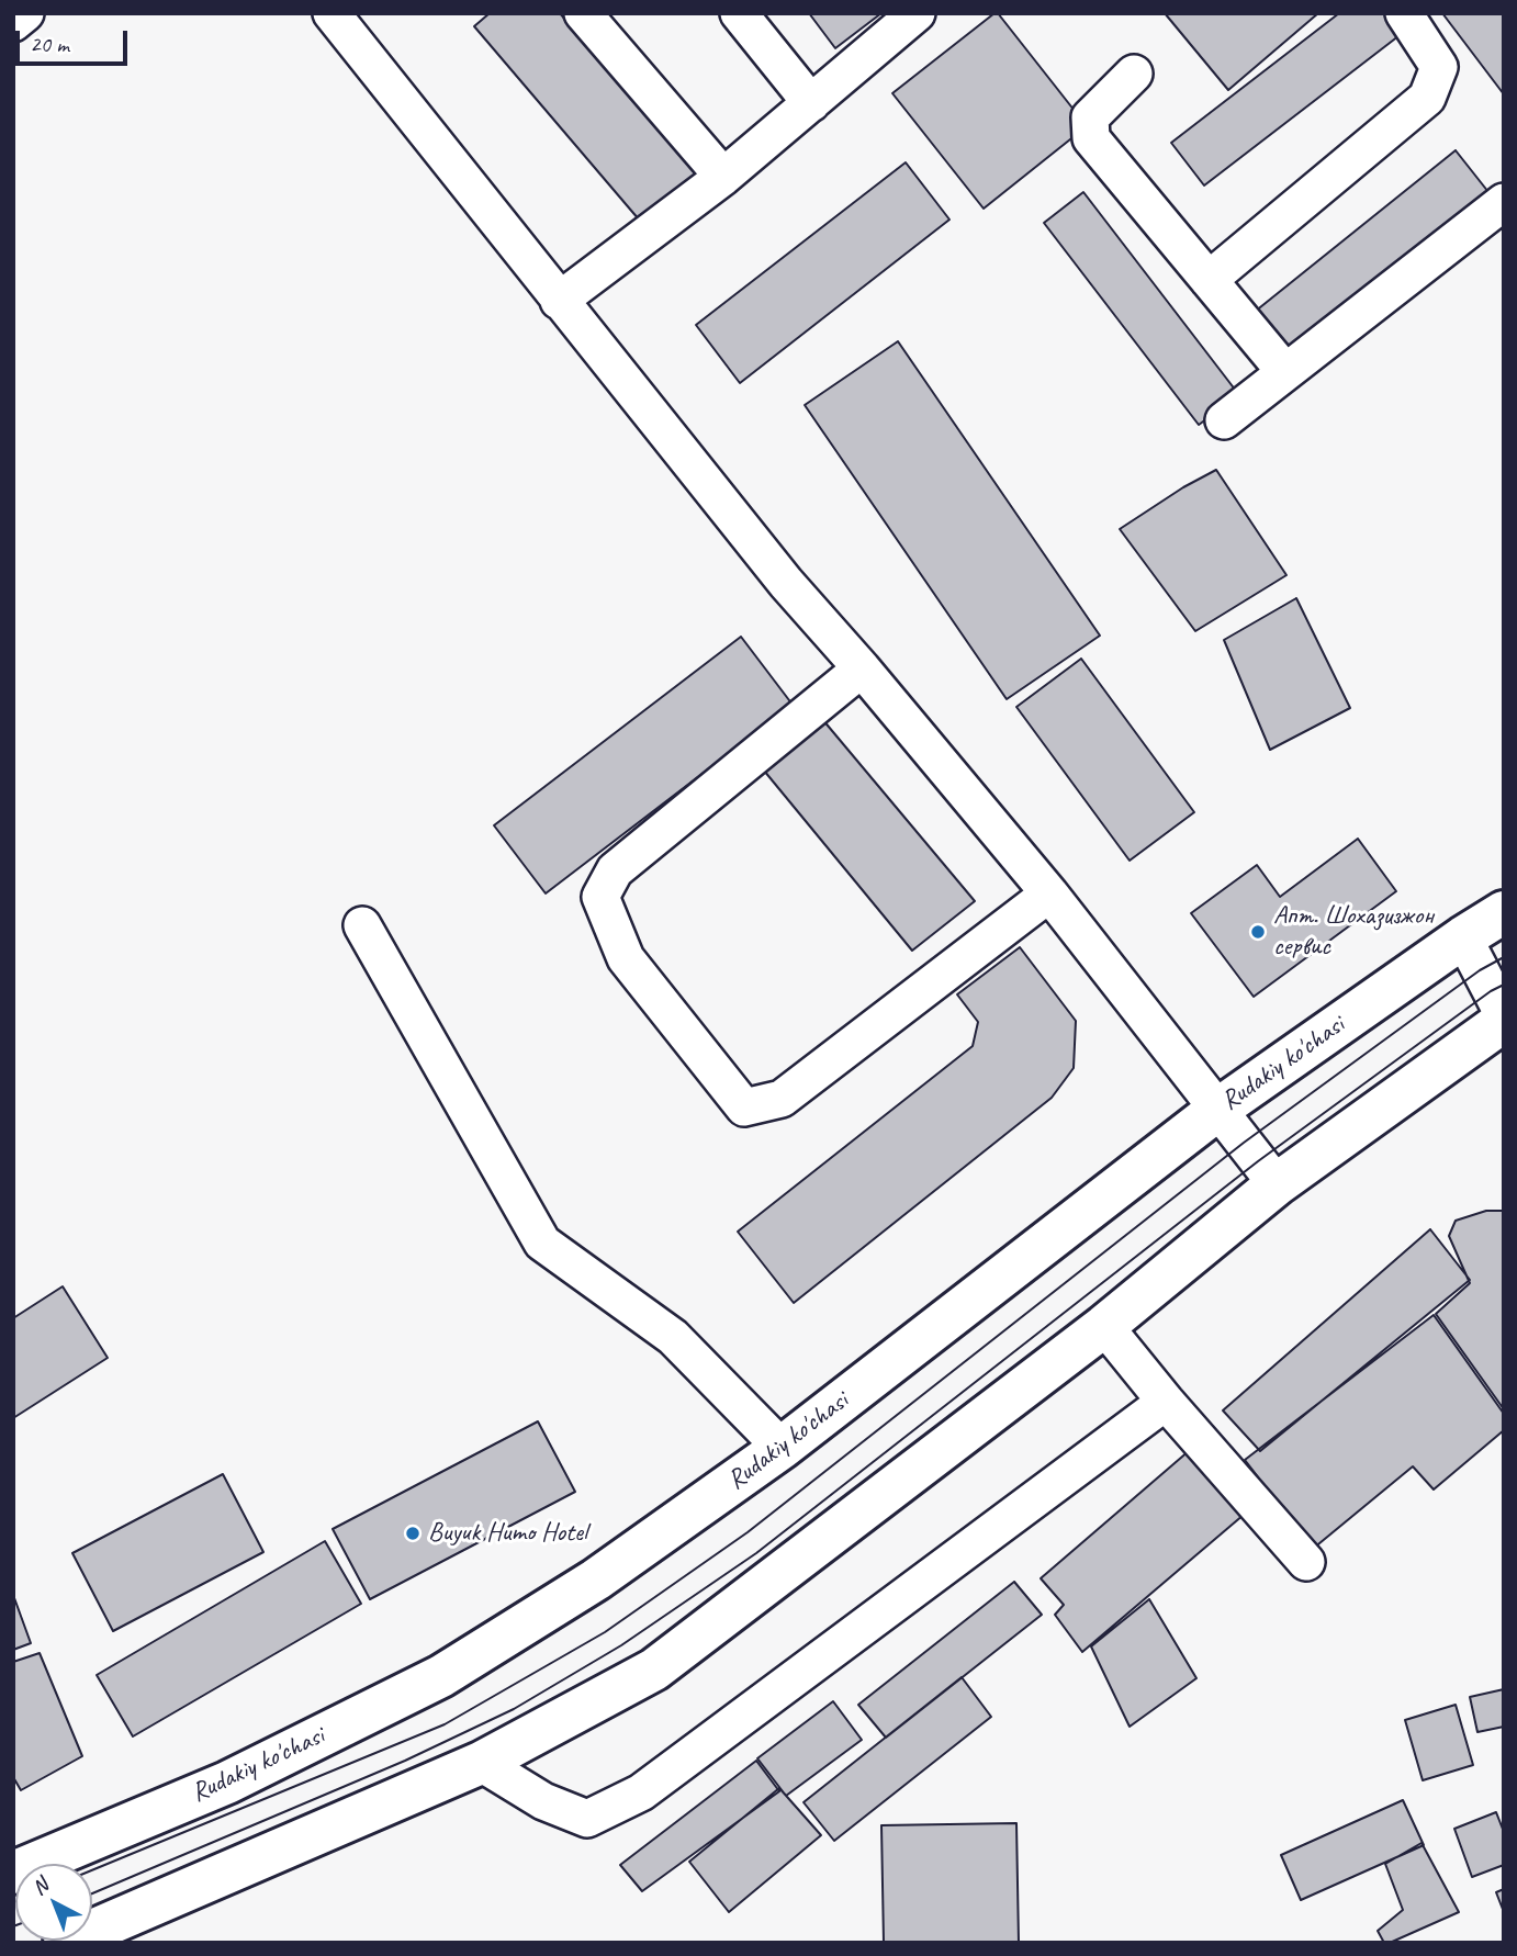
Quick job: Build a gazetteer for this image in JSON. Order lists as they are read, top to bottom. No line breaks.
{"streets":{"main road":["Rudakiy ko'chasi"]},"places":["Апт. Шохазизжон сервис","Buyuk Humo Hotel"],"scale_bar":"20 m","north":"top left"}
